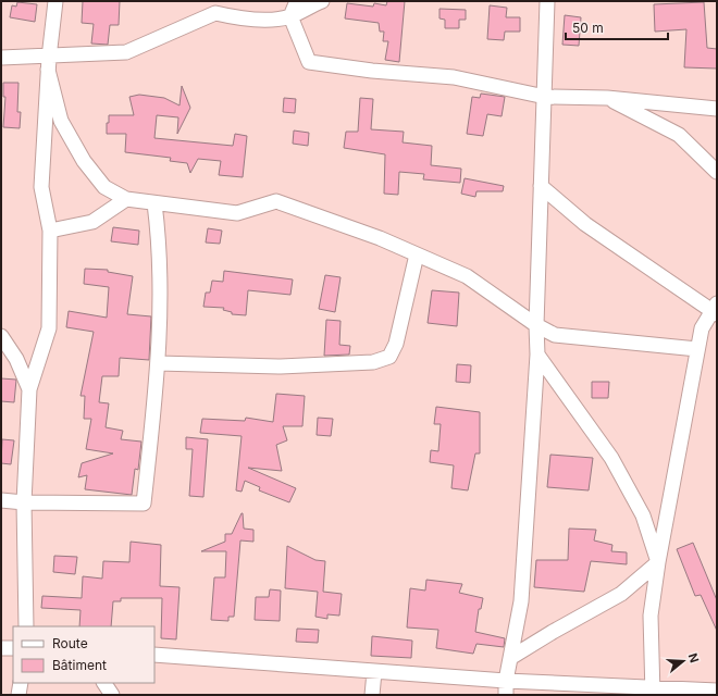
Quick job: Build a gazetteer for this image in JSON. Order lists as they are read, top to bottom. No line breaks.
{"legend":["Route","Bâtiment"],"scale_bar":"50 m","north":"right"}
